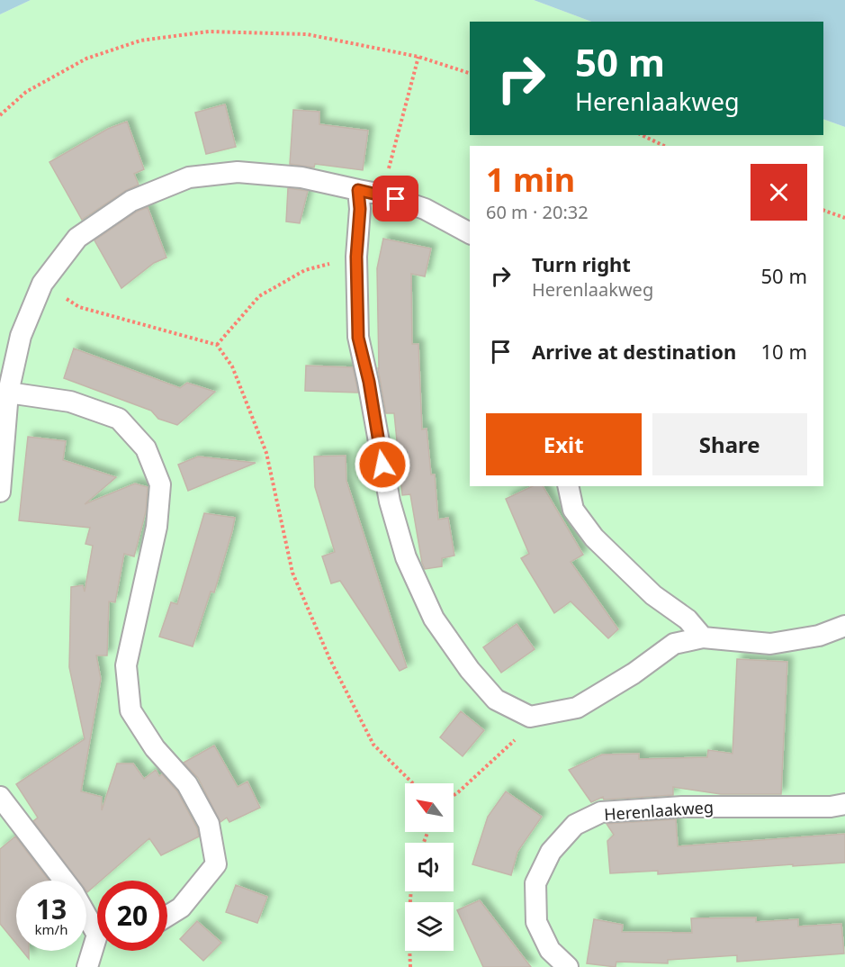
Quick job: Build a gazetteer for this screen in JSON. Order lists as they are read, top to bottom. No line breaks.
{"streets":{"lane":["Herenlaakweg"]},"north":"top left","page":{"turn":["50 m","Herenlaakweg"],"heading":["1 min","60 m · 20:32"],"list":[{"name":"Turn right","note":"Herenlaakweg","value":"50 m"},{"name":"Arrive at destination","value":"10 m"}],"buttons":["Exit","Share"],"speed":"13 km/h","limit":"20"}}
